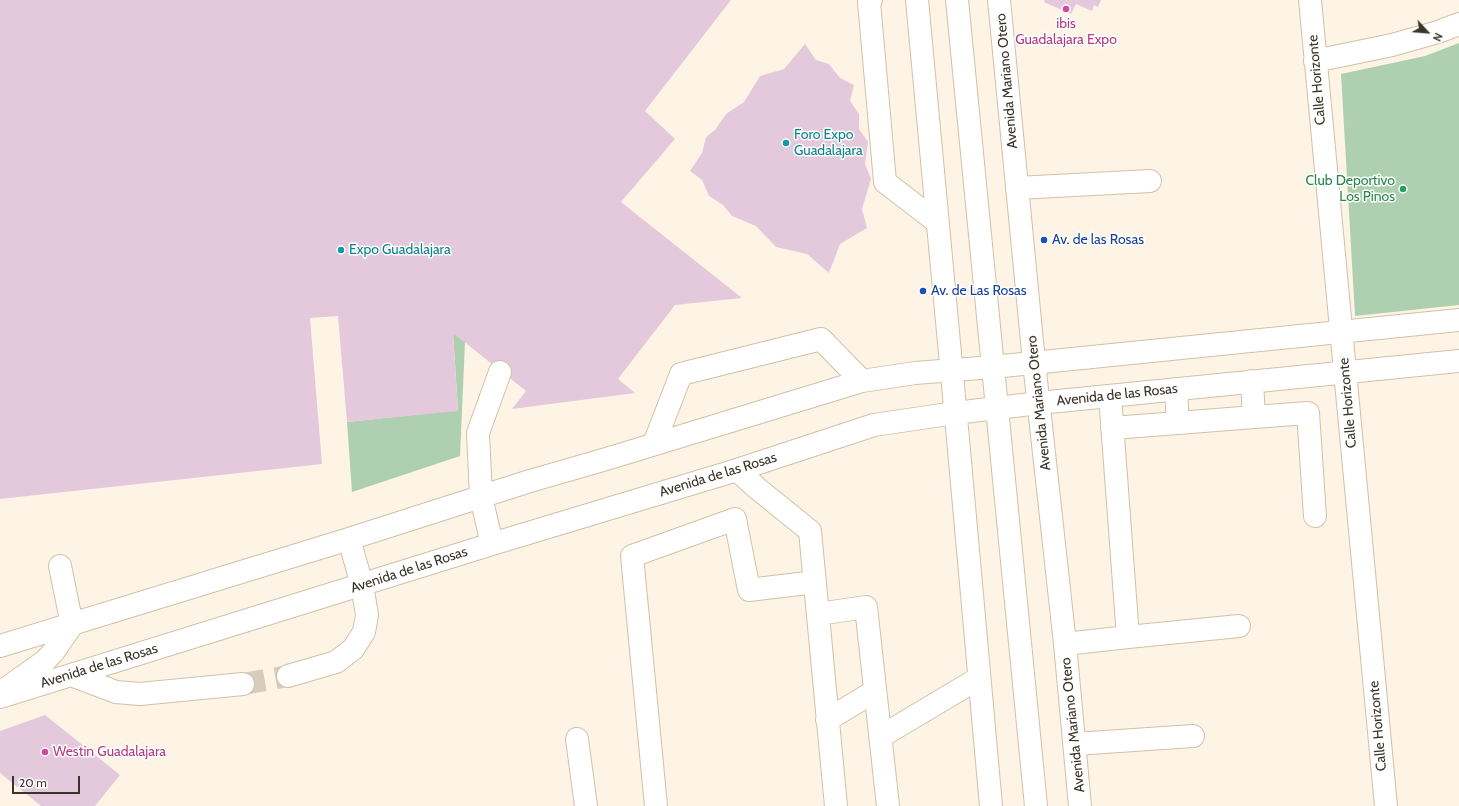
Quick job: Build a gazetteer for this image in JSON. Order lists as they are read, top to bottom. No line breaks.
{"streets":{"street":["Calle Horizonte","Avenida Mariano Otero","Avenida de las Rosas"]},"crossings":[["Calle Horizonte","Avenida de las Rosas"],["Avenida Mariano Otero","Avenida de las Rosas"]],"places":["ibis Guadalajara Expo","Foro Expo Guadalajara","Club Deportivo Los Pinos","Av. de las Rosas","Expo Guadalajara","Av. de Las Rosas","Westin Guadalajara"],"scale_bar":"20 m","north":"bottom right"}
